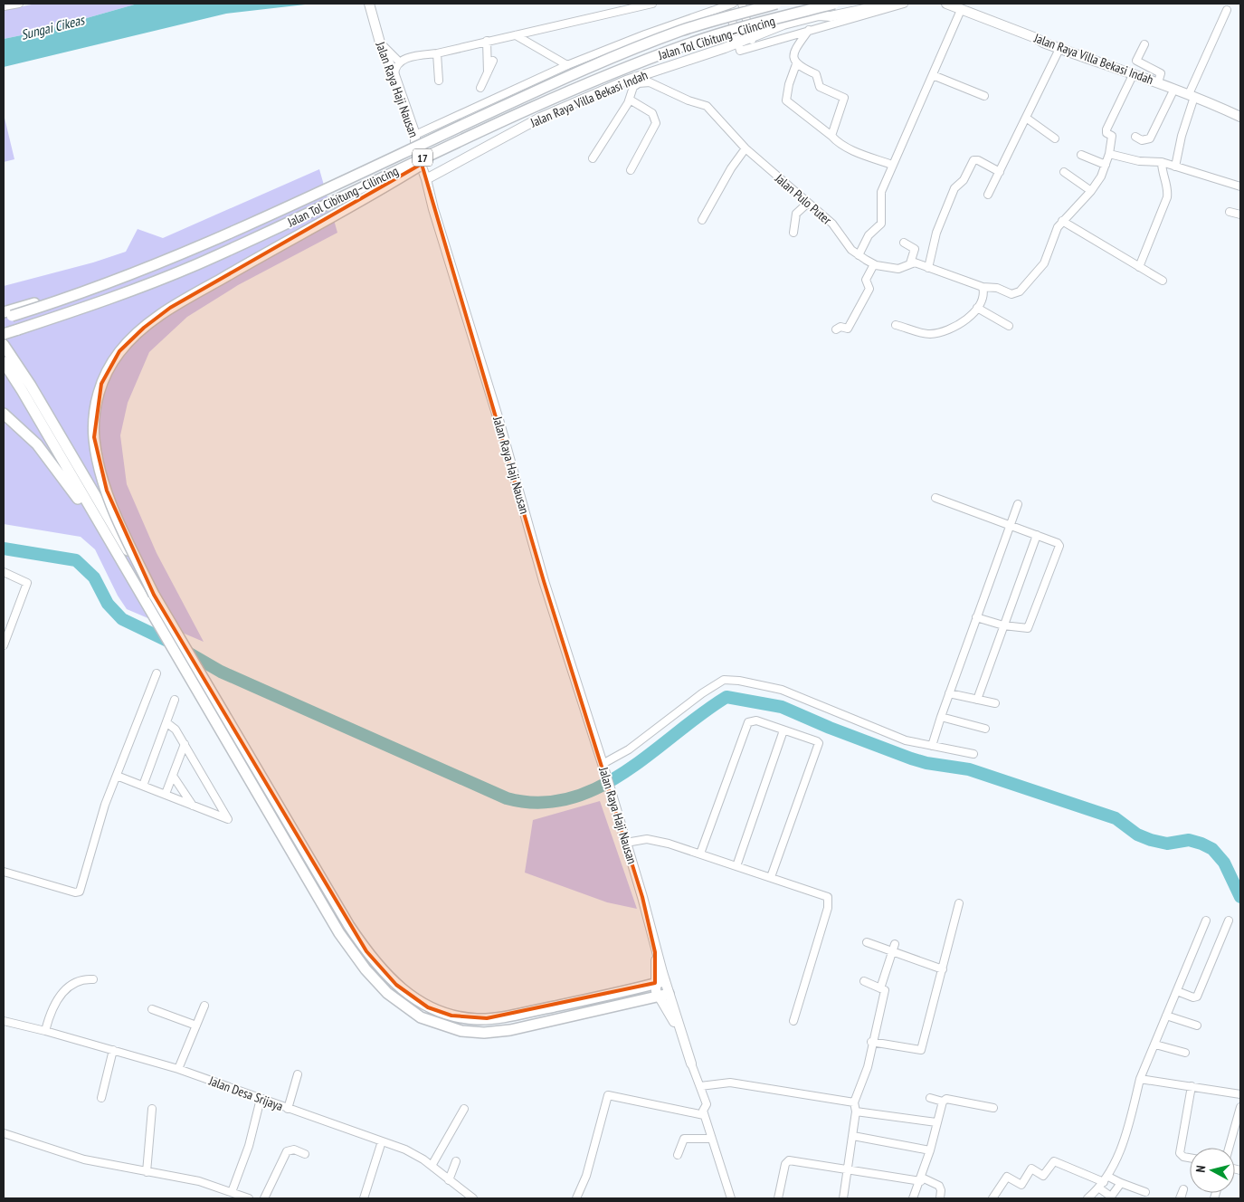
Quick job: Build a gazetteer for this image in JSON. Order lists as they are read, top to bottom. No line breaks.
{"streets":{"highway":["Jalan Tol Cibitung–Cilincing","17"],"main road":["Jalan Raya Villa Bekasi Indah","Jalan Raya Haji Nausan"],"street":["Jalan Pulo Puter","Jalan Desa Srijaya"]},"crossings":[["Jalan Raya Villa Bekasi Indah","Jalan Raya Haji Nausan"],["Jalan Raya Villa Bekasi Indah","Jalan Pulo Puter"]],"water":["Sungai Cikeas"],"north":"left"}
